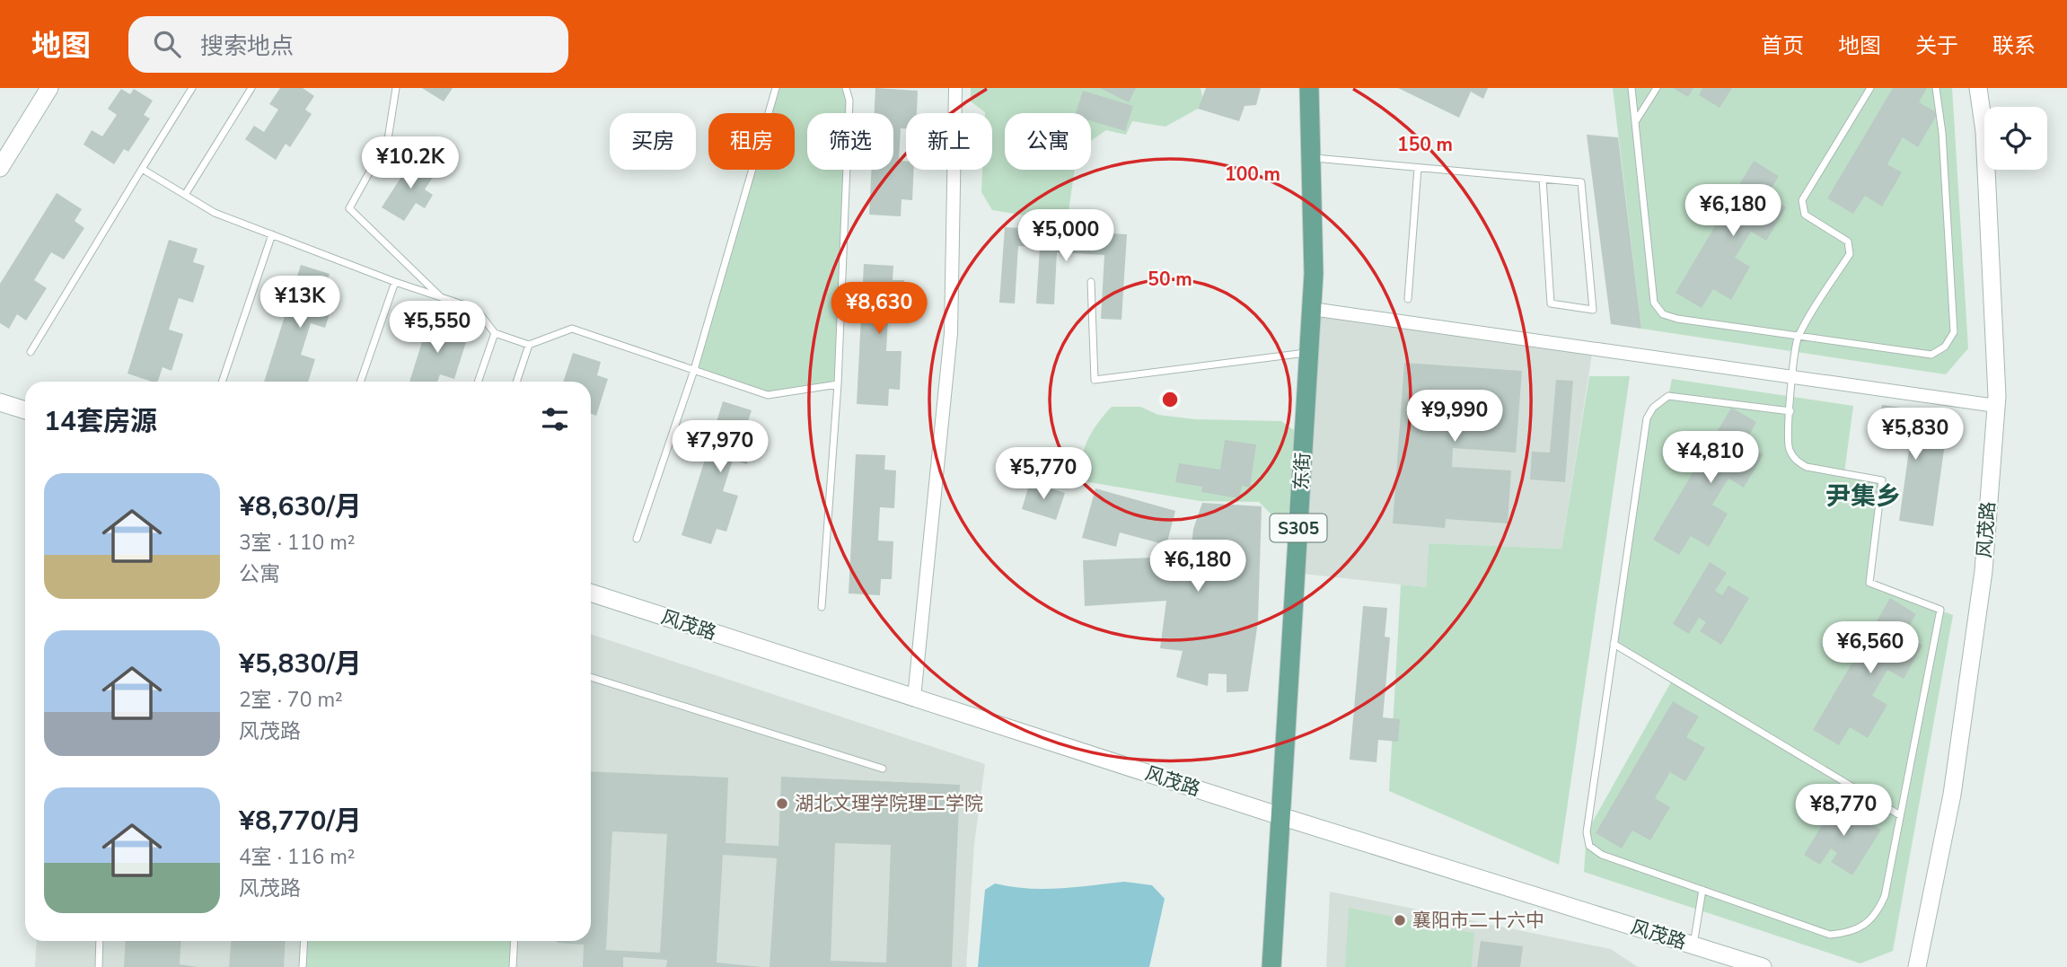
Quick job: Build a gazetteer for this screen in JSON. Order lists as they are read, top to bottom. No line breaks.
{"streets":{"main road":["东街","S305"],"street":["风茂路"]},"crossings":[["东街","风茂路"]],"districts":["尹集乡"],"places":["湖北文理学院理工学院","襄阳市二十六中"],"page":{"header":"地图","search":"搜索地点","nav":["首页","地图","关于","联系"],"chip":["买房","租房","筛选","新上","公寓"],"price":["¥10.2K","¥6,180","¥5,000","¥13K","¥8,630","¥5,550","¥9,990","¥5,830","¥7,970","¥4,810","¥5,770","¥6,180","¥6,560","¥8,770"],"heading":"14套房源","list":[{"name":"¥8,630/月","note":"3室 · 110 m² · 公寓"},{"name":"¥5,830/月","note":"2室 · 70 m² · 风茂路"},{"name":"¥8,770/月","note":"4室 · 116 m² · 风茂路"}]},"rings":["150 m","100 m","50 m"]}
